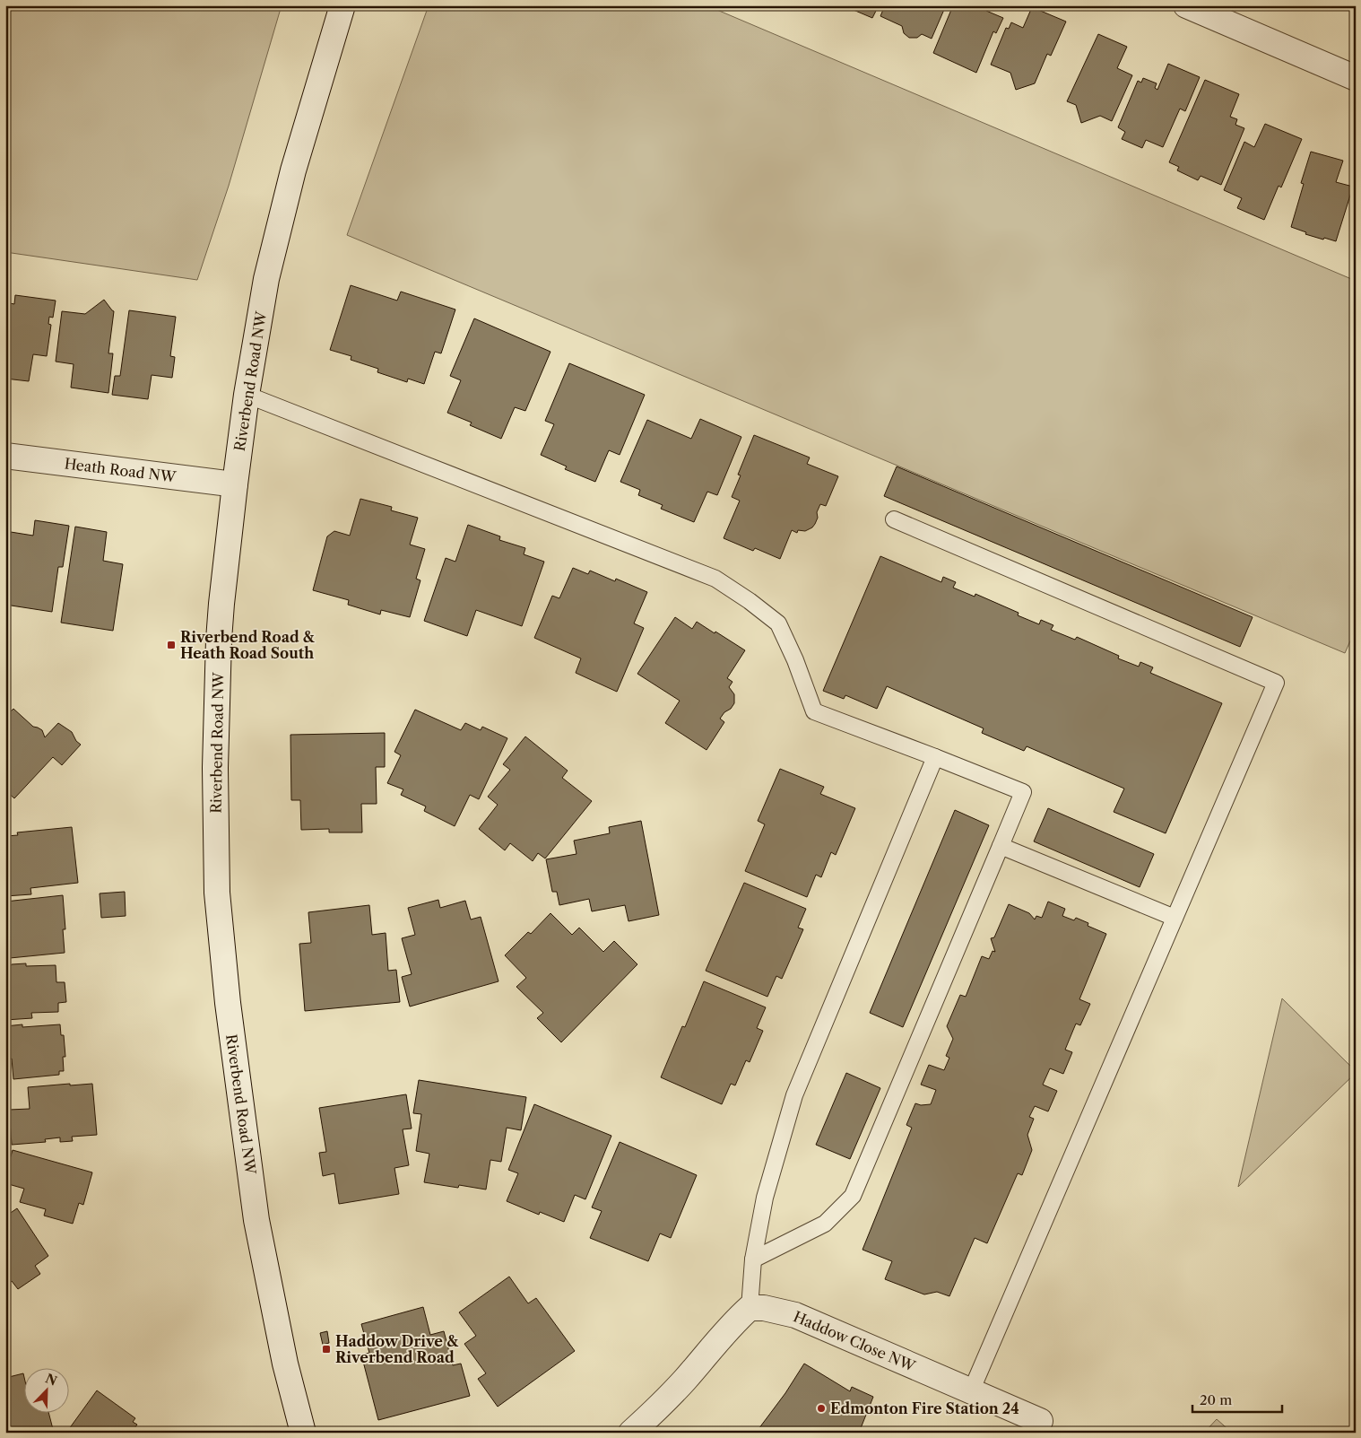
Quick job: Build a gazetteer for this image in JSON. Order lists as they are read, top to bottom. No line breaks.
{"streets":{"main road":["Riverbend Road NW","Heath Road NW","Haddow Close NW"]},"crossings":[["Riverbend Road NW","Heath Road NW"]],"places":{"transit":["Riverbend Road & Heath Road South","Haddow Drive & Riverbend Road"],"other":["Edmonton Fire Station 24"]},"scale_bar":"20 m","north":"top right"}
